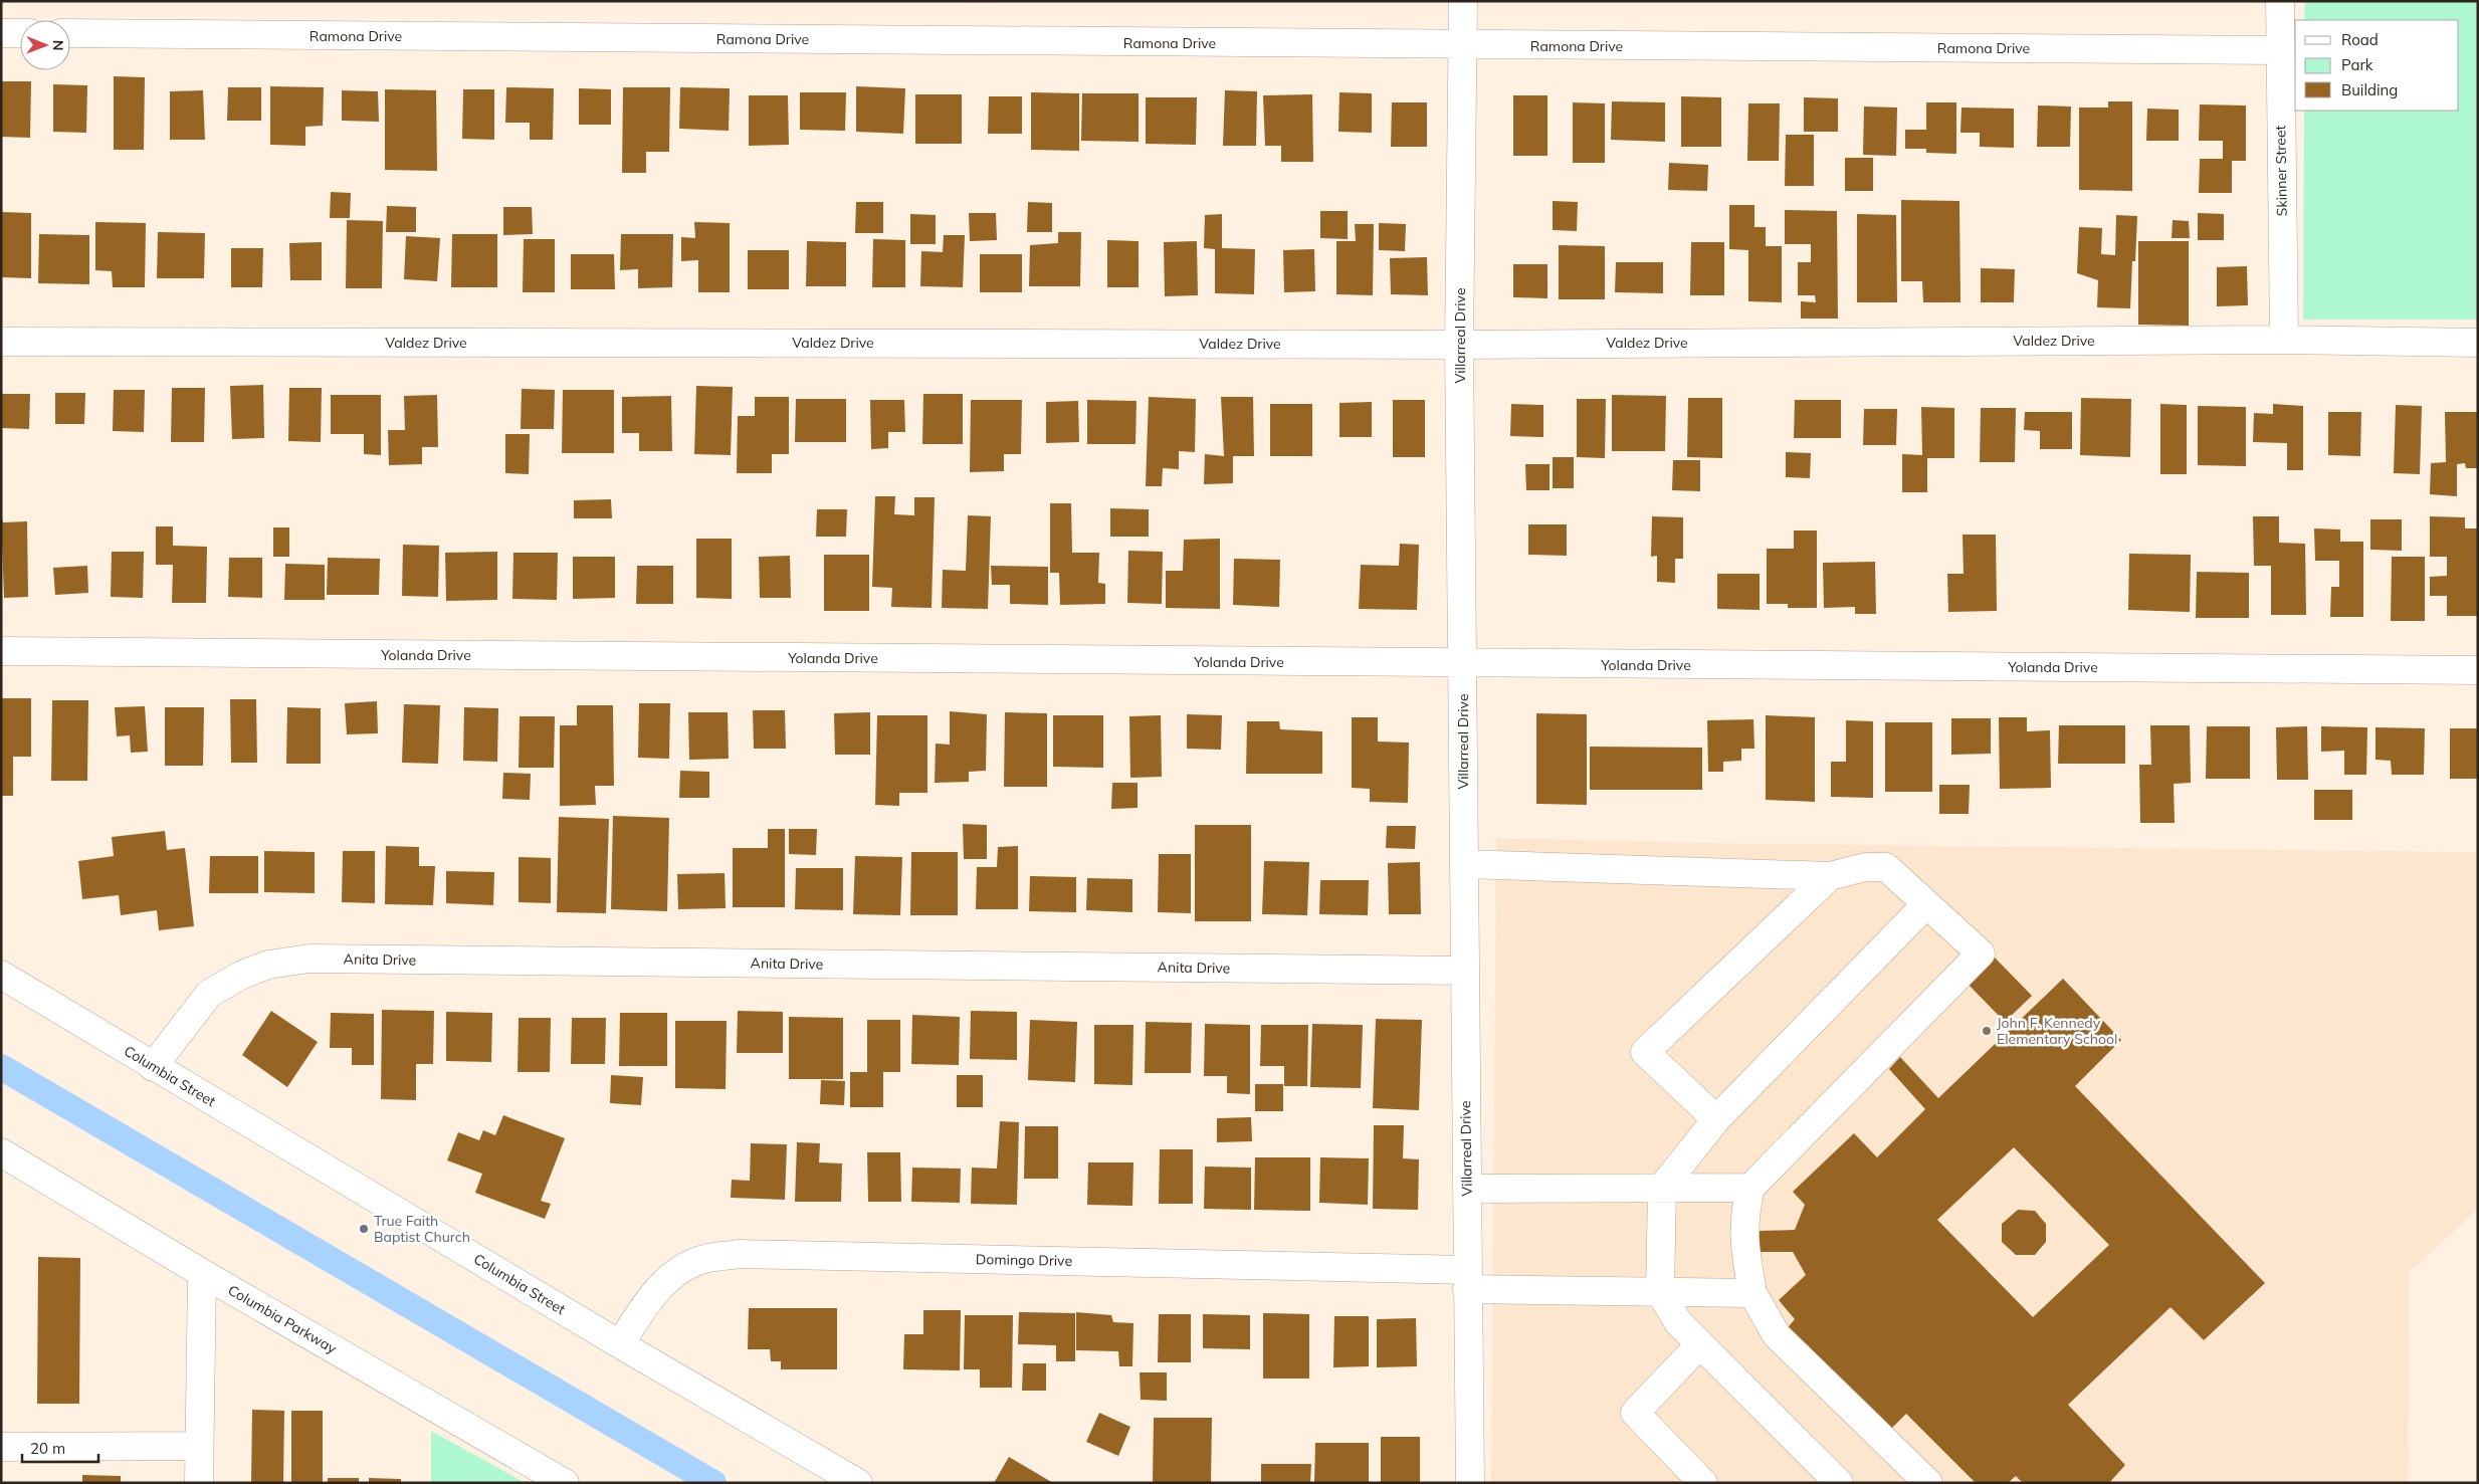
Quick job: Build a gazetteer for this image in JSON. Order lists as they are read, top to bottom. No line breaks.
{"streets":{"street":["Ramona Drive","Skinner Street","Villarreal Drive","Valdez Drive","Yolanda Drive","Anita Drive","Columbia Street","Domingo Drive","Columbia Parkway"]},"crossings":[["Ramona Drive","Skinner Street"],["Ramona Drive","Villarreal Drive"],["Skinner Street","Valdez Drive"],["Villarreal Drive","Valdez Drive"],["Villarreal Drive","Yolanda Drive"],["Villarreal Drive","Anita Drive"],["Villarreal Drive","Domingo Drive"],["Anita Drive","Columbia Street"],["Columbia Street","Domingo Drive"]],"places":["John F. Kennedy Elementary School","True Faith Baptist Church"],"legend":["Road","Park","Building"],"scale_bar":"20 m","north":"right"}
